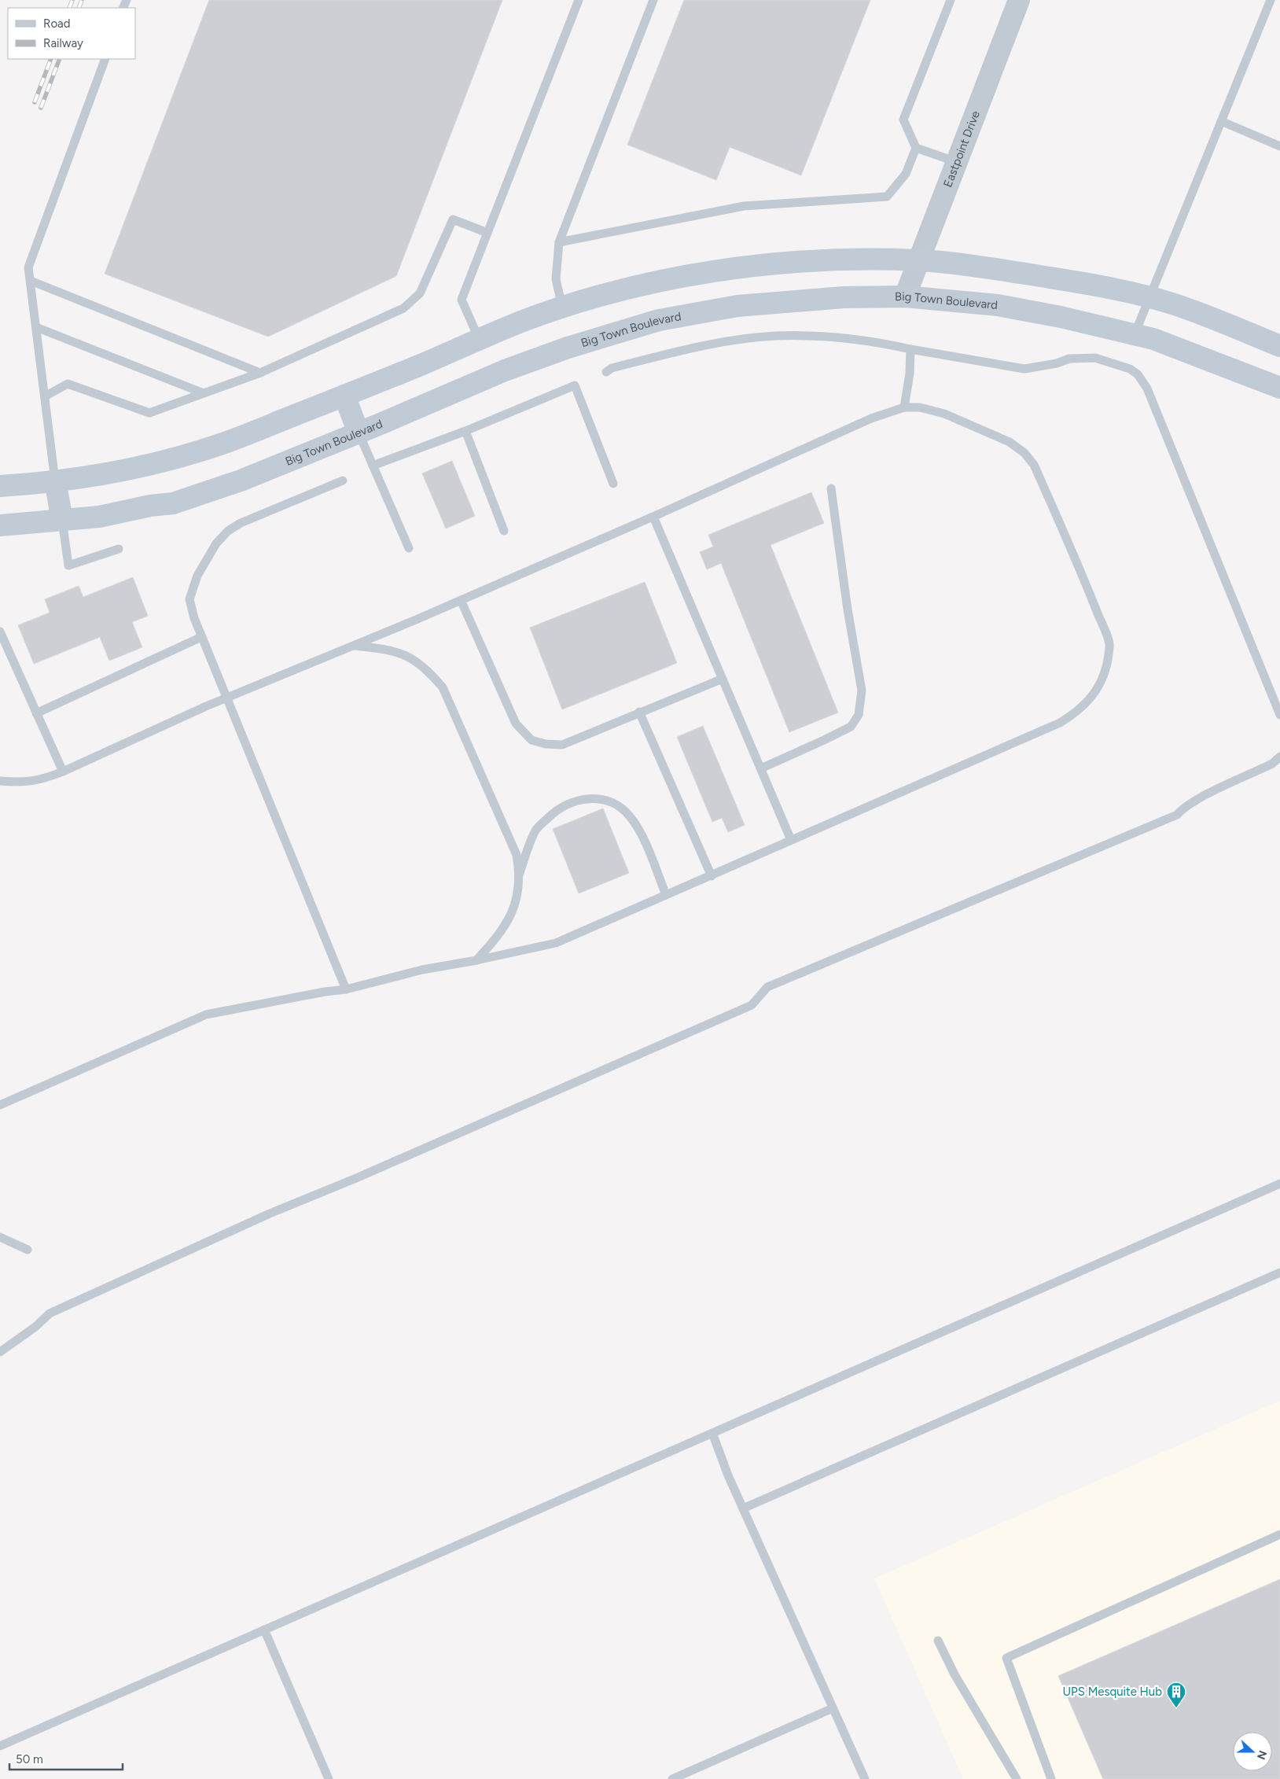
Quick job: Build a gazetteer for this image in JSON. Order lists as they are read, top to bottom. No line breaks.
{"streets":{"main road":["Big Town Boulevard"],"street":["Eastpoint Drive"]},"crossings":[["Eastpoint Drive","Big Town Boulevard"]],"places":{"building":["UPS Mesquite Hub"]},"legend":["Road","Railway"],"scale_bar":"50 m","north":"right"}
